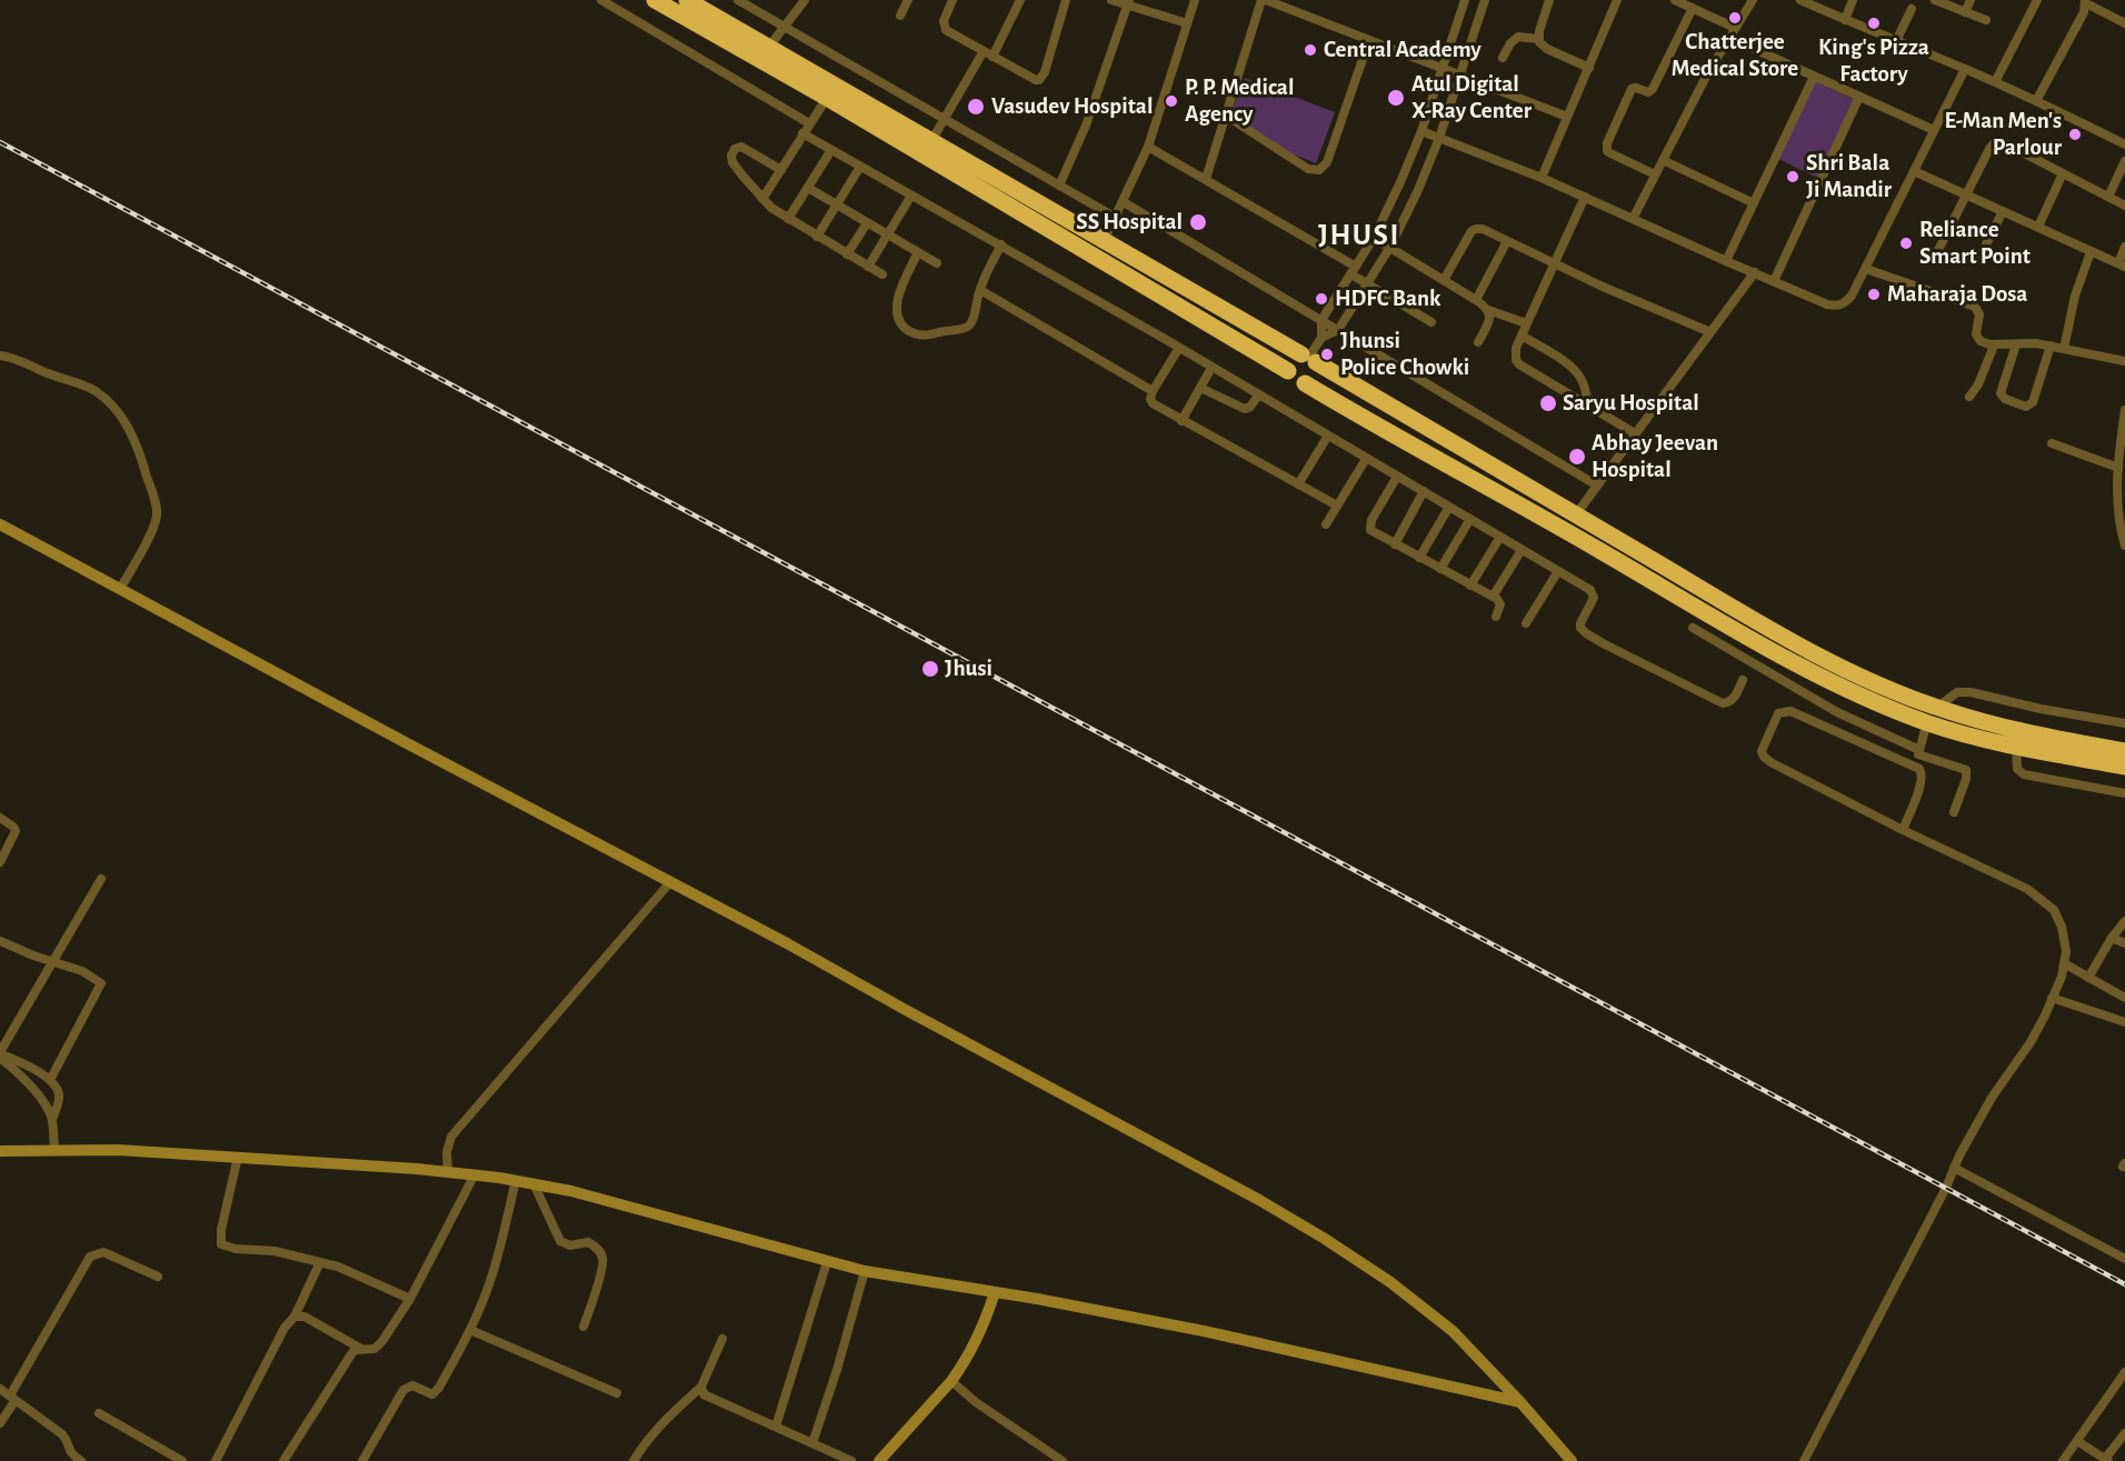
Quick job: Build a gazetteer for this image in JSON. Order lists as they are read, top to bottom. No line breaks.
{"districts":["JHUSI"],"places":["Chatterjee Medical Store","King's Pizza Factory","Central Academy","Atul Digital X-Ray Center","P. P. Medical Agency","Vasudev Hospital","E-Man Men's Parlour","Shri Bala Ji Mandir","SS Hospital","Reliance Smart Point","Maharaja Dosa","HDFC Bank","Jhunsi Police Chowki","Saryu Hospital","Abhay Jeevan Hospital","Jhusi"]}
